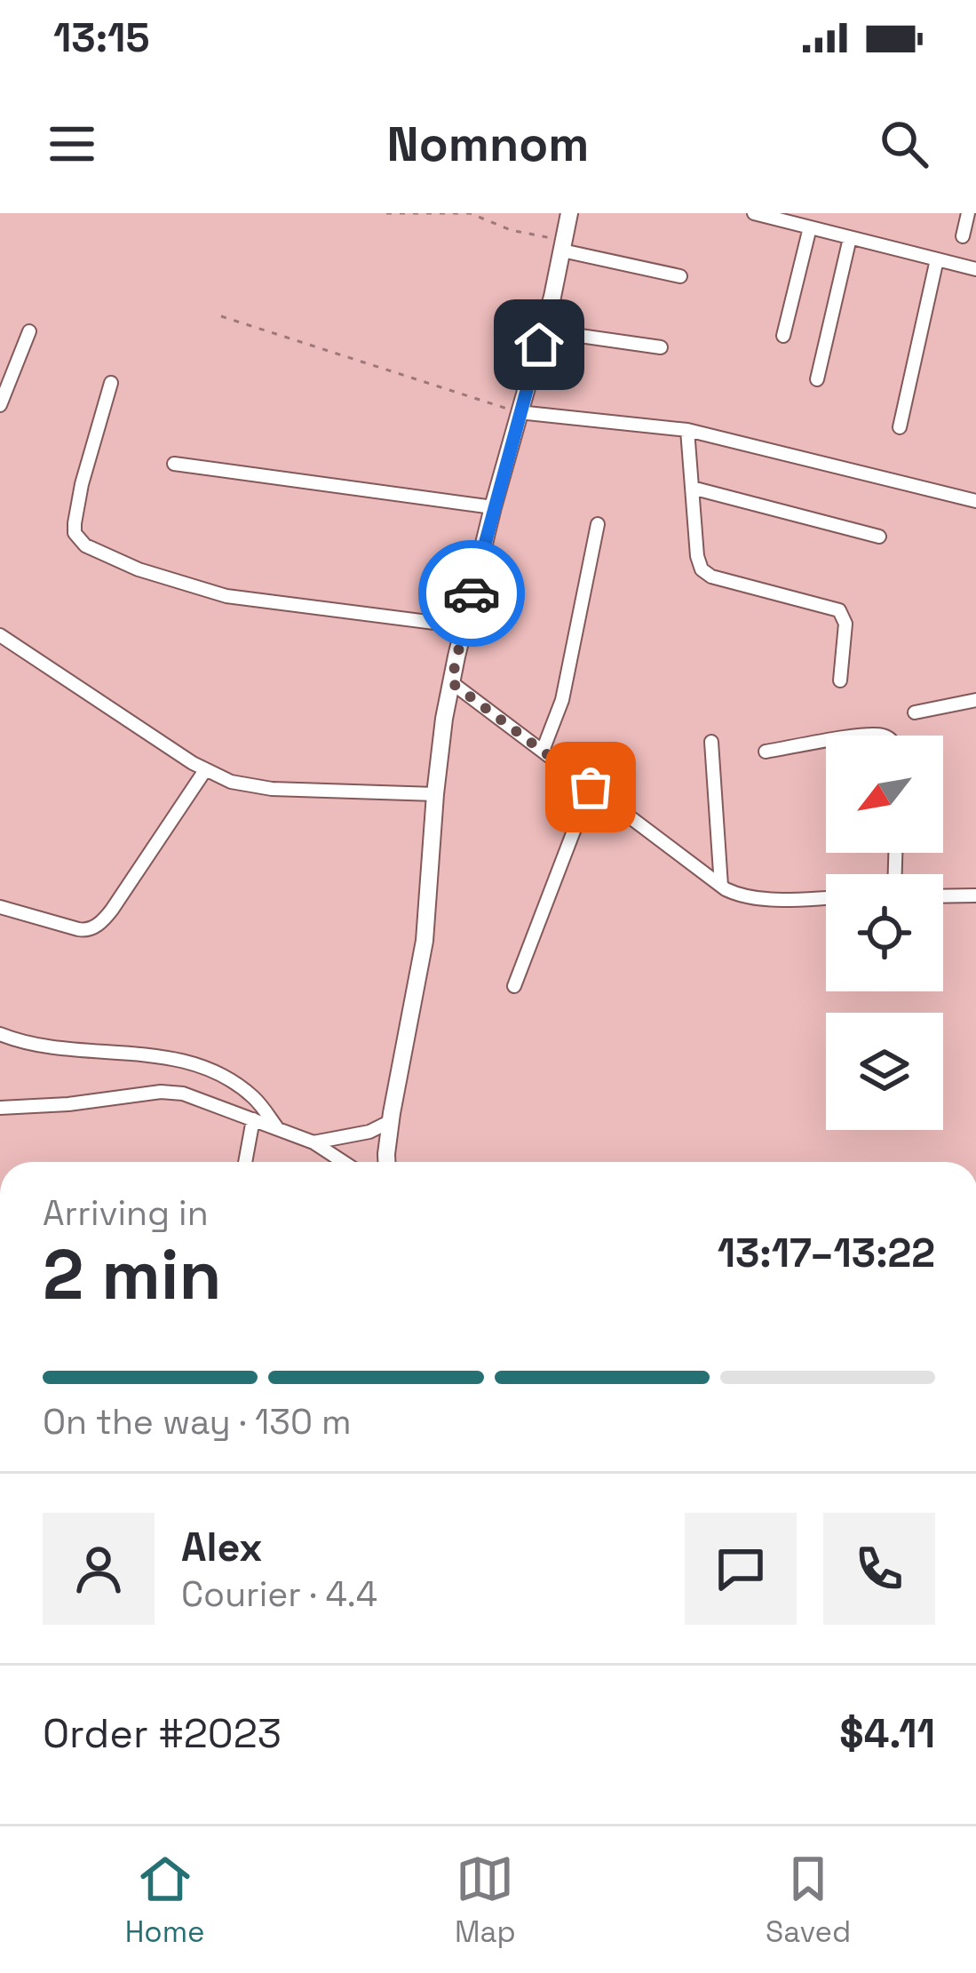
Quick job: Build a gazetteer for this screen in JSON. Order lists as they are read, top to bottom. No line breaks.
{"north":"bottom left","page":{"status":"13:15","header":"Nomnom","heading":["2 min","Arriving in","13:17–13:22"],"panel":["Alex","Courier · 4.4","Order #2023","$4.11"],"bar":"On the way · 130 m","tabs":["Home","Map","Saved"]}}
